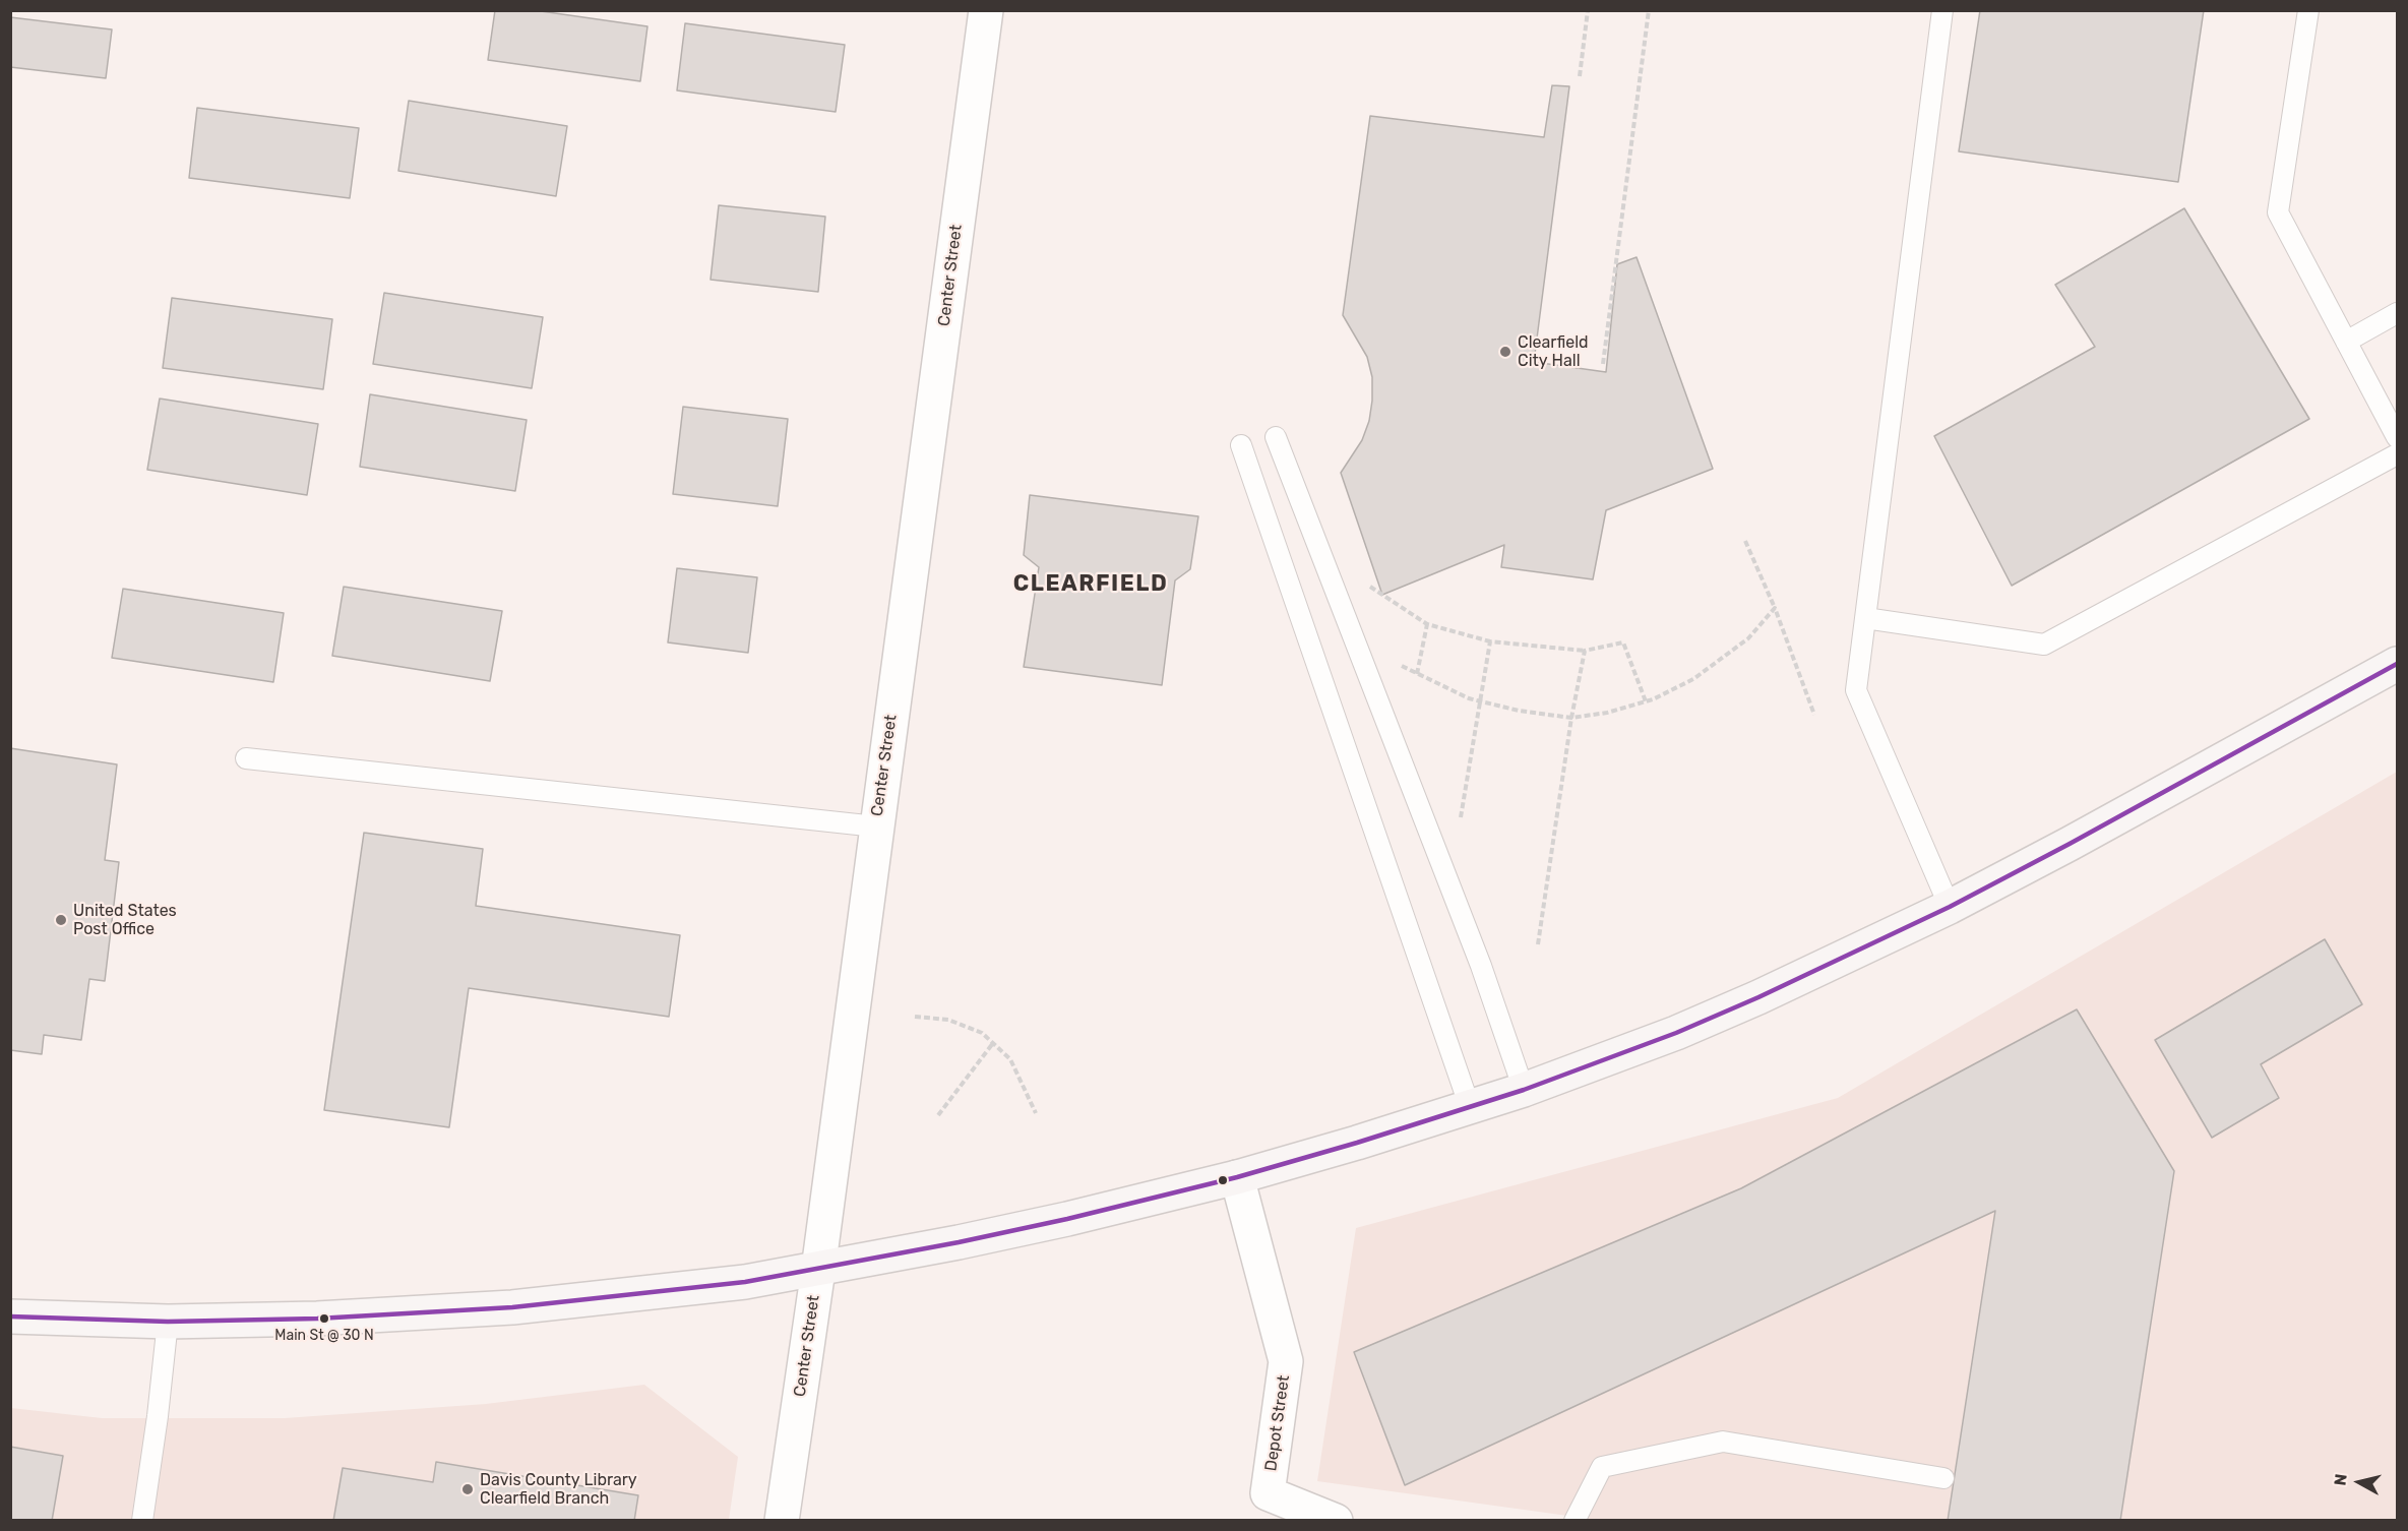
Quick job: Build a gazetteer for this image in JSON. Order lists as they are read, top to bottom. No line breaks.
{"streets":{"street":["Center Street","Depot Street"]},"districts":["CLEARFIELD"],"places":["Clearfield City Hall","United States Post Office","Main St @ 30 N","Davis County Library Clearfield Branch"],"north":"left"}
